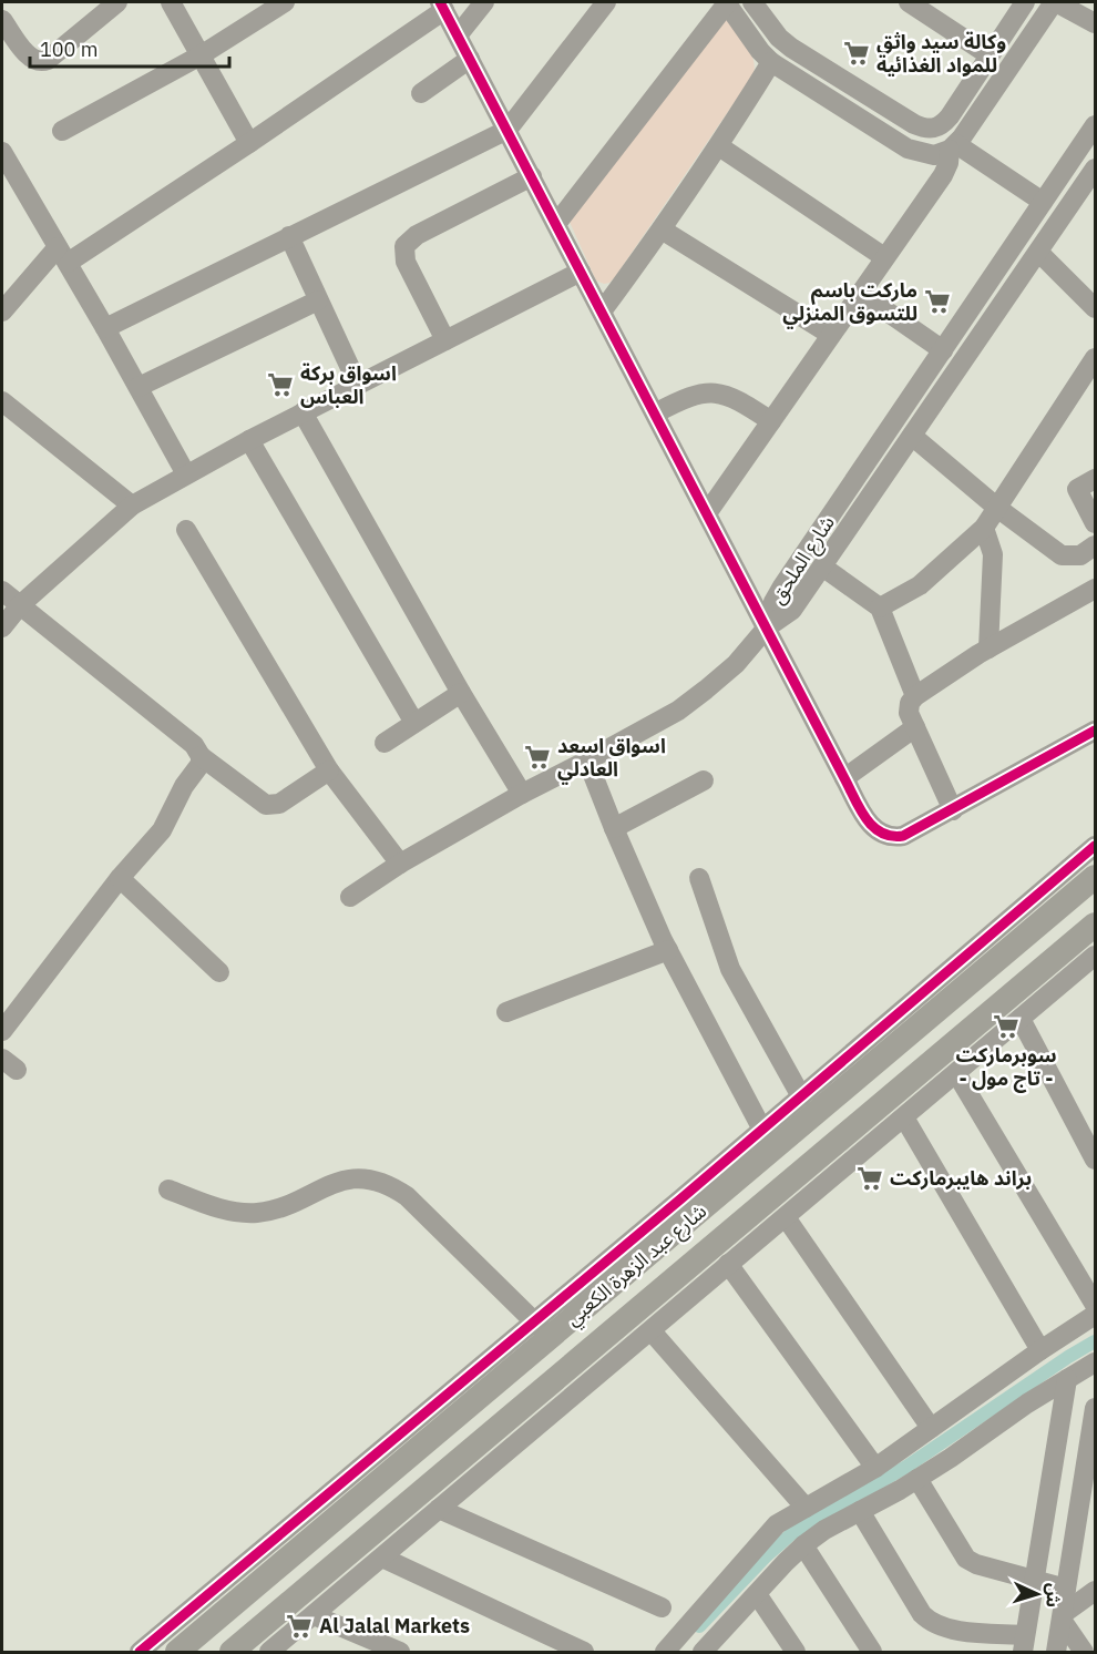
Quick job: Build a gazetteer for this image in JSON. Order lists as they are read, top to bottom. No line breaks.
{"streets":{"main road":["شارع عبد الزهرة الكعبي"],"street":["شارع الملحق"]},"places":{"supermarket":["وكالة سيد واثق للمواد الغذائية","ماركت باسم للتسوق المنزلي","اسواق بركة العباس","اسواق اسعد العادلي","سوبرماركت - تاج مول -","براند هايبرماركت","Al Jalal Markets"]},"scale_bar":"100 m","north":"right"}
